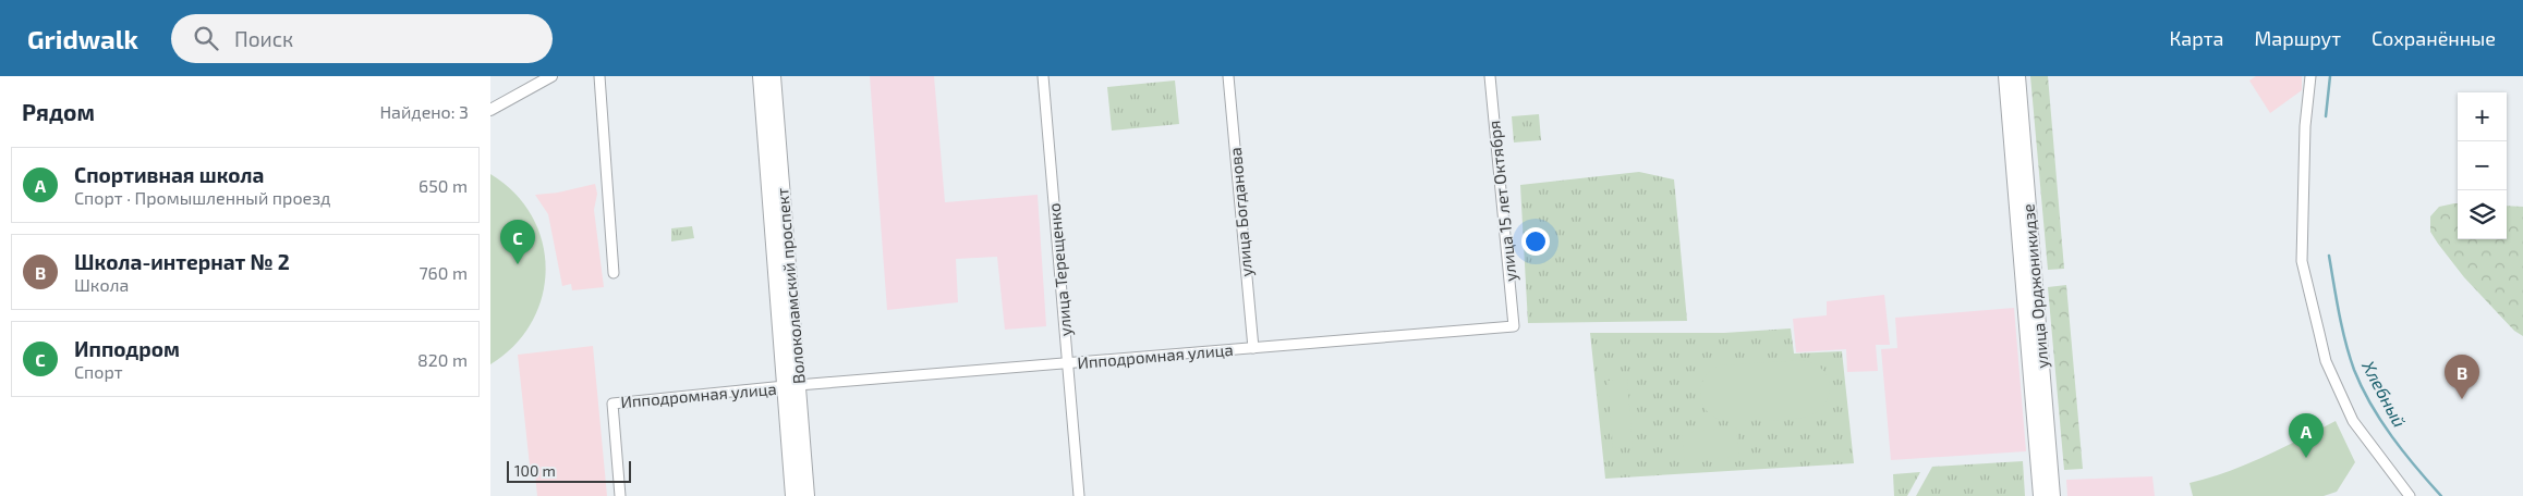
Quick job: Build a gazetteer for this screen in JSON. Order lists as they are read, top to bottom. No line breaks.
{"streets":{"main road":["Волоколамский проспект","улица Орджоникидзе"],"street":["улица 15 лет Октября","улица Богданова","улица Терещенко","Ипподромная улица"]},"crossings":[["улица 15 лет Октября","Ипподромная улица"],["улица Богданова","Ипподромная улица"],["улица Терещенко","Ипподромная улица"],["Волоколамский проспект","Ипподромная улица"]],"water":["Хлебный"],"scale_bar":"100 m","page":{"header":"Gridwalk","search":"Поиск","nav":["Карта","Маршрут","Сохранённые"],"heading":["Рядом","Найдено: 3"],"map_buttons":["+","−"],"list":[{"mark":"A","name":"Спортивная школа","note":"Спорт · Промышленный проезд","value":"650 m"},{"mark":"B","name":"Школа-интернат № 2","note":"Школа","value":"760 m"},{"mark":"C","name":"Ипподром","note":"Спорт","value":"820 m"}],"pins":["C","B","A"],"scale":"100 m"}}
